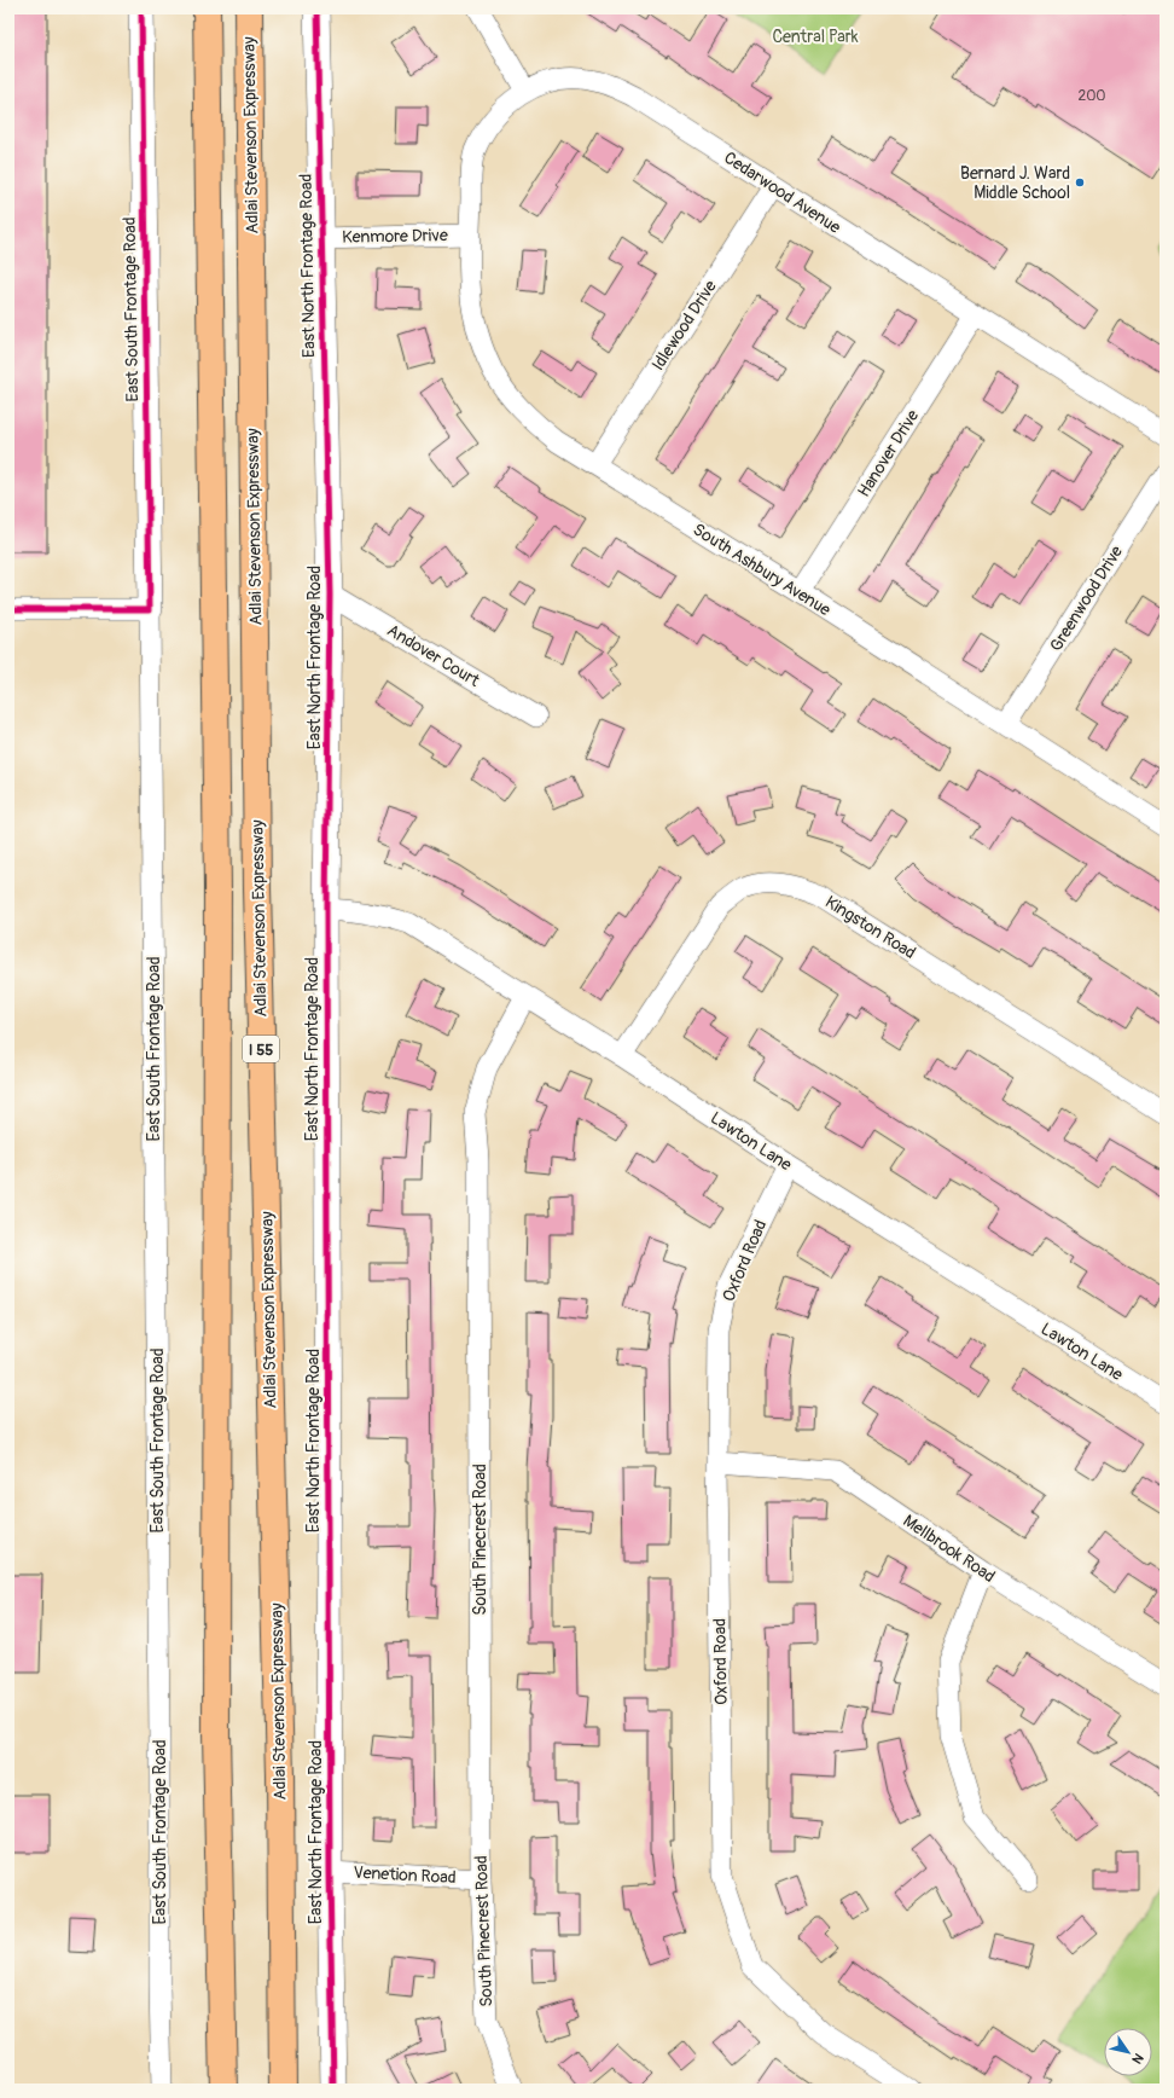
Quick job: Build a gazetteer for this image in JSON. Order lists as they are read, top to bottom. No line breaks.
{"streets":{"highway":["Adlai Stevenson Expressway","I 55"],"street":["Cedarwood Avenue","Kenmore Drive","East North Frontage Road","East South Frontage Road","Idlewood Drive","Hanover Drive","South Ashbury Avenue","Greenwood Drive","Andover Court","Kingston Road","Lawton Lane","Oxford Road","South Pinecrest Road","Mellbrook Road","Venetion Road"]},"crossings":[["Cedarwood Avenue","Kenmore Drive"],["Cedarwood Avenue","Idlewood Drive"],["Cedarwood Avenue","Hanover Drive"],["Cedarwood Avenue","South Ashbury Avenue"],["Kenmore Drive","East North Frontage Road"],["Kenmore Drive","South Ashbury Avenue"],["East North Frontage Road","Andover Court"],["East North Frontage Road","Lawton Lane"],["East North Frontage Road","Venetion Road"],["Idlewood Drive","South Ashbury Avenue"],["Hanover Drive","South Ashbury Avenue"],["South Ashbury Avenue","Greenwood Drive"],["Kingston Road","Lawton Lane"],["Lawton Lane","Oxford Road"],["Lawton Lane","South Pinecrest Road"],["Oxford Road","Mellbrook Road"],["South Pinecrest Road","Venetion Road"]],"parks":["Central Park"],"places":["Bernard J. Ward Middle School"],"house_numbers":["200"],"north":"bottom right"}
